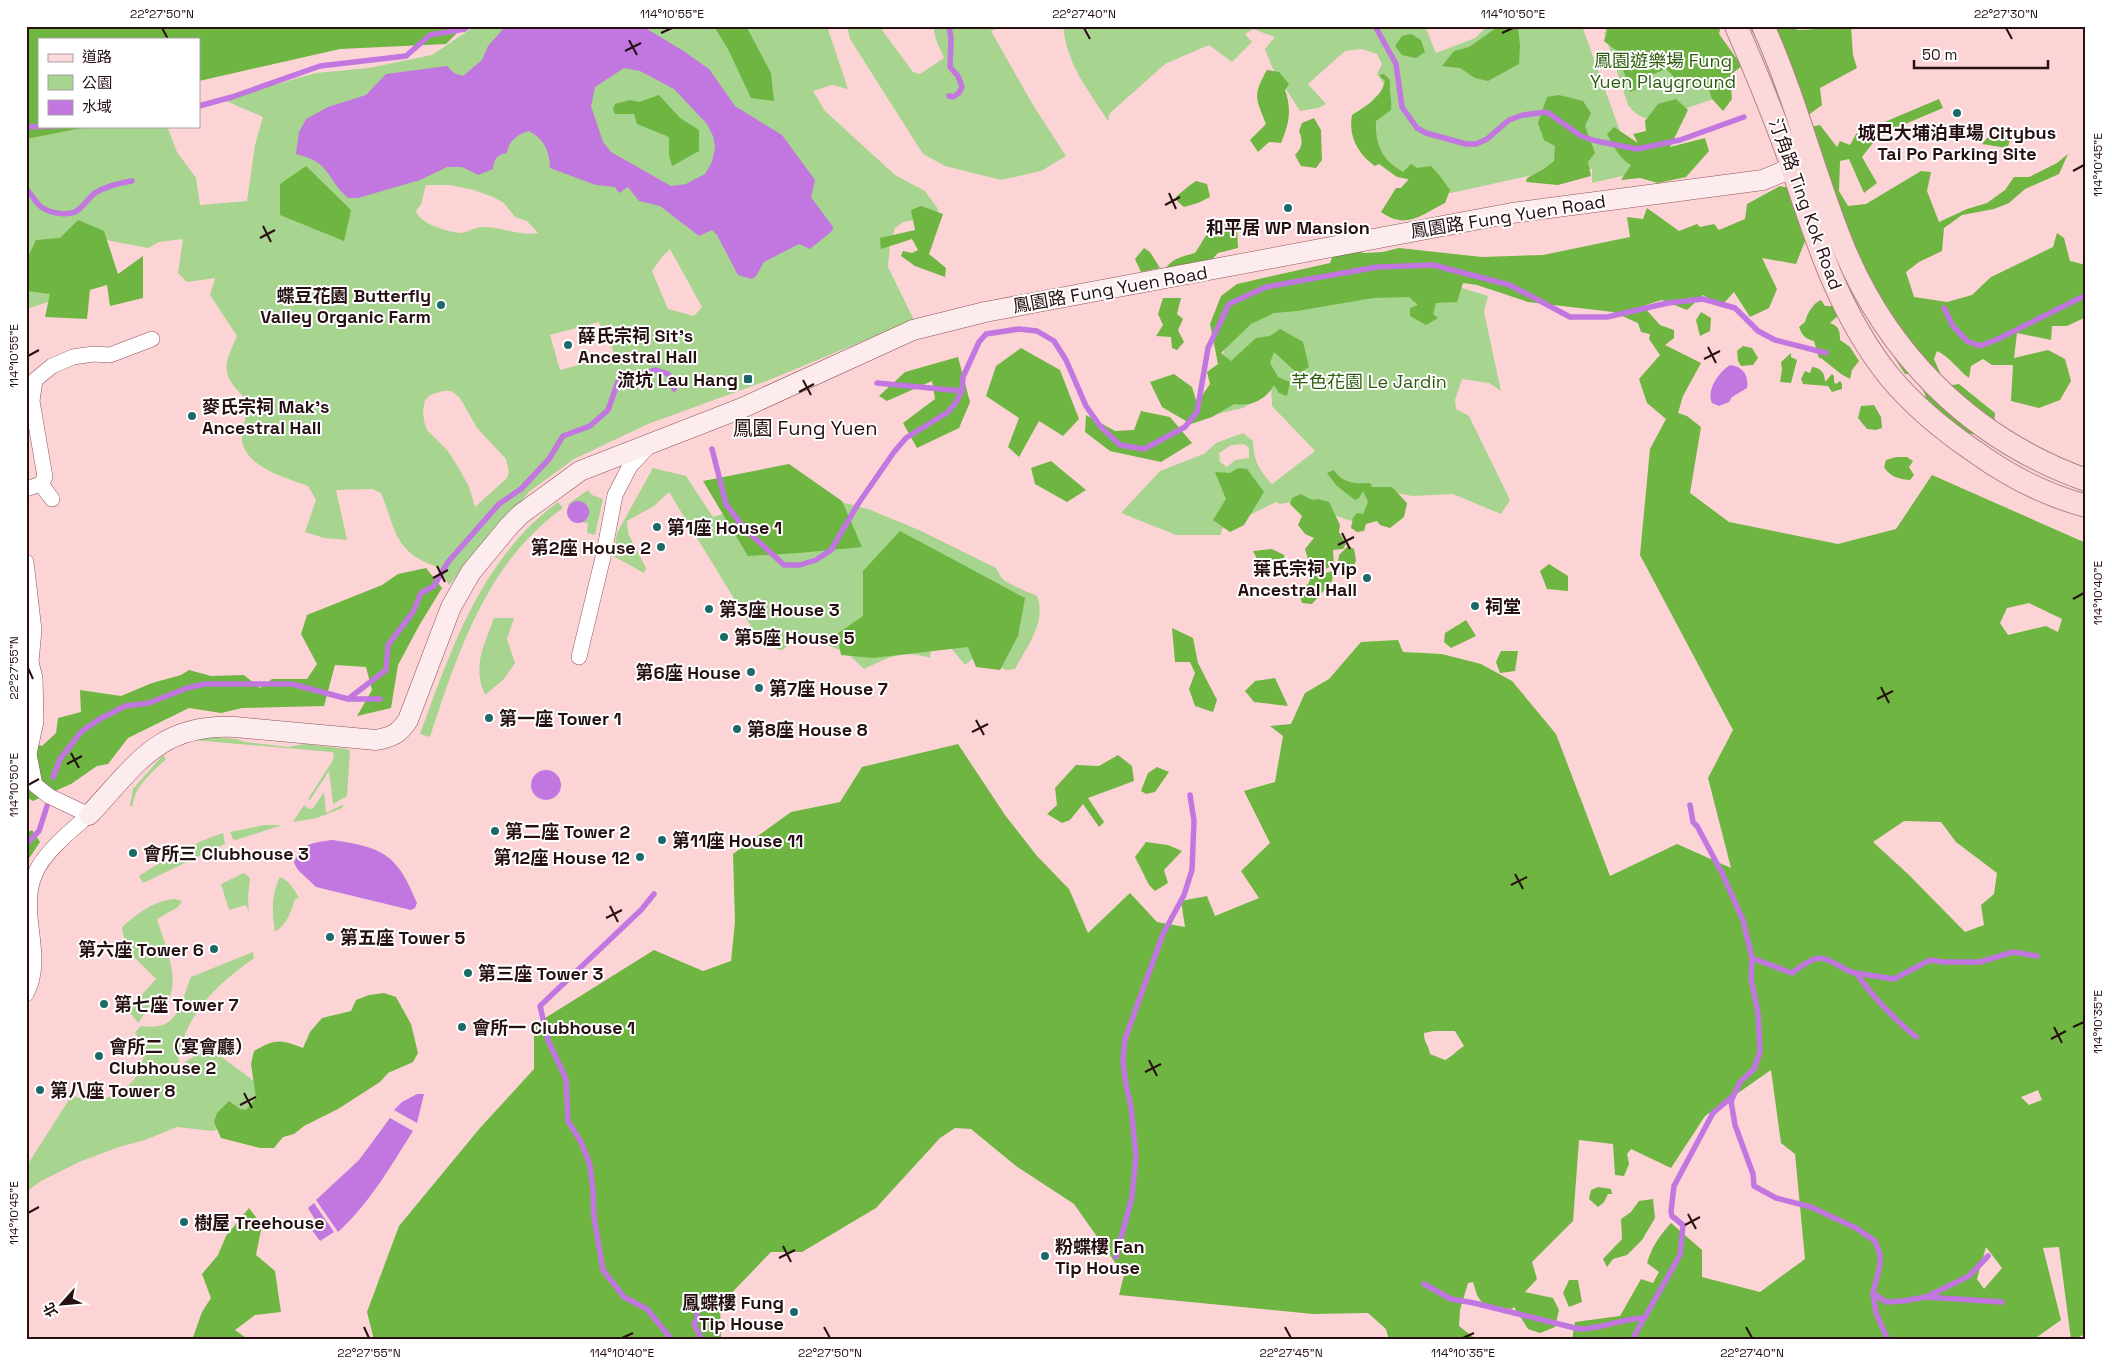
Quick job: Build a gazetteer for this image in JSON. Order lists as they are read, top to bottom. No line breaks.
{"streets":{"main road":["汀角路 Ting Kok Road"],"street":["鳳園路 Fung Yuen Road"]},"crossings":[["汀角路 Ting Kok Road","鳳園路 Fung Yuen Road"]],"districts":["鳳園 Fung Yuen"],"parks":["鳳園遊樂場 Fung Yuen Playground","芊色花園 Le Jardin"],"places":{"other":["城巴大埔泊車場 Citybus Tai Po Parking Site","和平居 WP Mansion","蝶豆花園 Butterfly Valley Organic Farm","薛氏宗祠 Sit's Ancestral Hall","麥氏宗祠 Mak's Ancestral Hall","第1座 House 1","第2座 House 2","葉氏宗祠 Yip Ancestral Hall","祠堂","第3座 House 3","第5座 House 5","第6座 House","第7座 House 7","第一座 Tower 1","第8座 House 8","第二座 Tower 2","第11座 House 11","會所三 Clubhouse 3","第12座 House 12","第五座 Tower 5","第六座 Tower 6","第三座 Tower 3","第七座 Tower 7","會所一 Clubhouse 1","會所二（宴會廳） Clubhouse 2","第八座 Tower 8","樹屋 Treehouse","粉蝶樓 Fan Tip House","鳳蝶樓 Fung Tip House"],"transit":["流坑 Lau Hang"]},"legend":["道路","公園","水域"],"scale_bar":"50 m","north":"bottom left","coordinates":["22°27'50\"N","114°10'55\"E","22°27'40\"N","114°10'50\"E","22°27'30\"N","114°10'45\"E","114°10'40\"E","22°27'55\"N","114°10'35\"E","22°27'45\"N"]}
